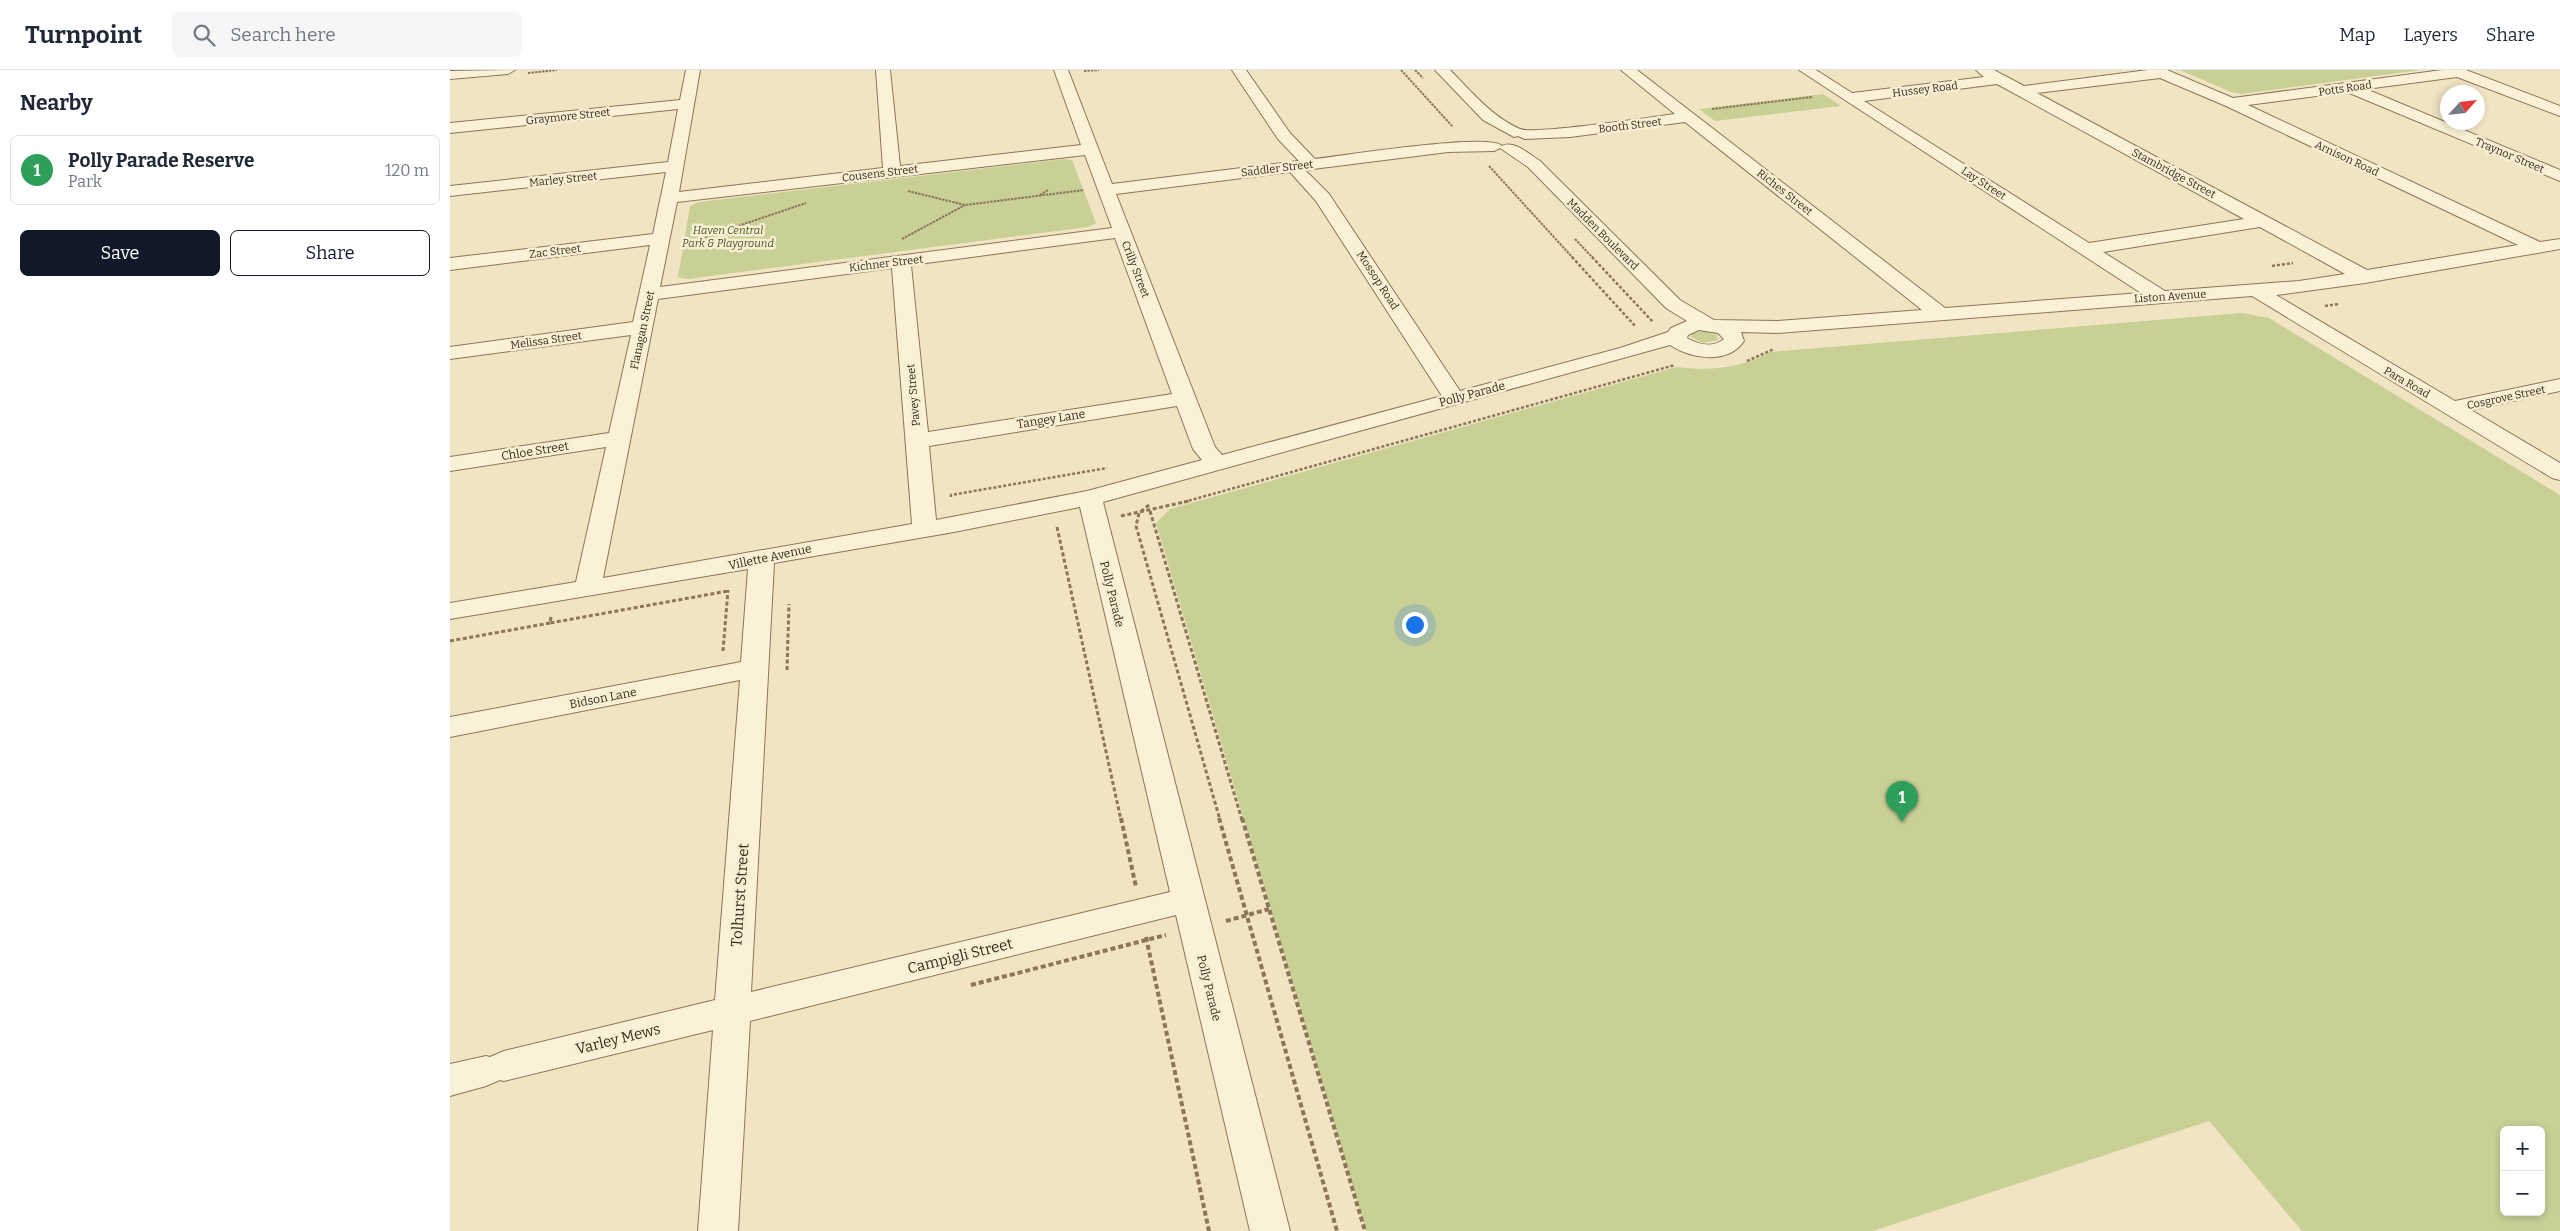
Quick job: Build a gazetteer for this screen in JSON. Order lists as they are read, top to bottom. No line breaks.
{"streets":{"street":["Potts Road","Hussey Road","Graymore Street","Booth Street","Traynor Street","Arnison Road","Saddler Street","Cousens Street","Stambridge Street","Marley Street","Lay Street","Riches Street","Madden Boulevard","Zac Street","Kichner Street","Crilly Street","Mossop Road","Liston Avenue","Flanagan Street","Melissa Street","Para Road","Polly Parade","Pavey Street","Cosgrove Street","Tangey Lane","Chloe Street","Villette Avenue","Bidson Lane","Tolhurst Street","Campigli Street","Varley Mews"]},"crossings":[["Potts Road","Traynor Street"],["Potts Road","Arnison Road"],["Hussey Road","Stambridge Street"],["Hussey Road","Lay Street"],["Graymore Street","Flanagan Street"],["Booth Street","Saddler Street"],["Booth Street","Riches Street"],["Booth Street","Madden Boulevard"],["Arnison Road","Liston Avenue"],["Saddler Street","Madden Boulevard"],["Saddler Street","Crilly Street"],["Saddler Street","Mossop Road"],["Cousens Street","Crilly Street"],["Cousens Street","Flanagan Street"],["Stambridge Street","Liston Avenue"],["Marley Street","Flanagan Street"],["Lay Street","Liston Avenue"],["Riches Street","Liston Avenue"],["Madden Boulevard","Liston Avenue"],["Madden Boulevard","Polly Parade"],["Zac Street","Flanagan Street"],["Kichner Street","Crilly Street"],["Kichner Street","Flanagan Street"],["Kichner Street","Pavey Street"],["Crilly Street","Polly Parade"],["Crilly Street","Tangey Lane"],["Mossop Road","Polly Parade"],["Liston Avenue","Para Road"],["Liston Avenue","Polly Parade"],["Flanagan Street","Melissa Street"],["Flanagan Street","Chloe Street"],["Flanagan Street","Villette Avenue"],["Para Road","Cosgrove Street"],["Polly Parade","Villette Avenue"],["Polly Parade","Campigli Street"],["Pavey Street","Tangey Lane"],["Pavey Street","Villette Avenue"],["Villette Avenue","Tolhurst Street"],["Bidson Lane","Tolhurst Street"],["Tolhurst Street","Campigli Street"],["Tolhurst Street","Varley Mews"],["Campigli Street","Varley Mews"]],"parks":["Haven Central Park & Playground"],"north":"top right","page":{"header":"Turnpoint","search":"Search here","nav":["Map","Layers","Share"],"heading":"Nearby","list":[{"mark":"1","name":"Polly Parade Reserve","note":"Park","value":"120 m"}],"buttons":["Save","Share"],"pins":"1","map_buttons":["+","−"]}}
